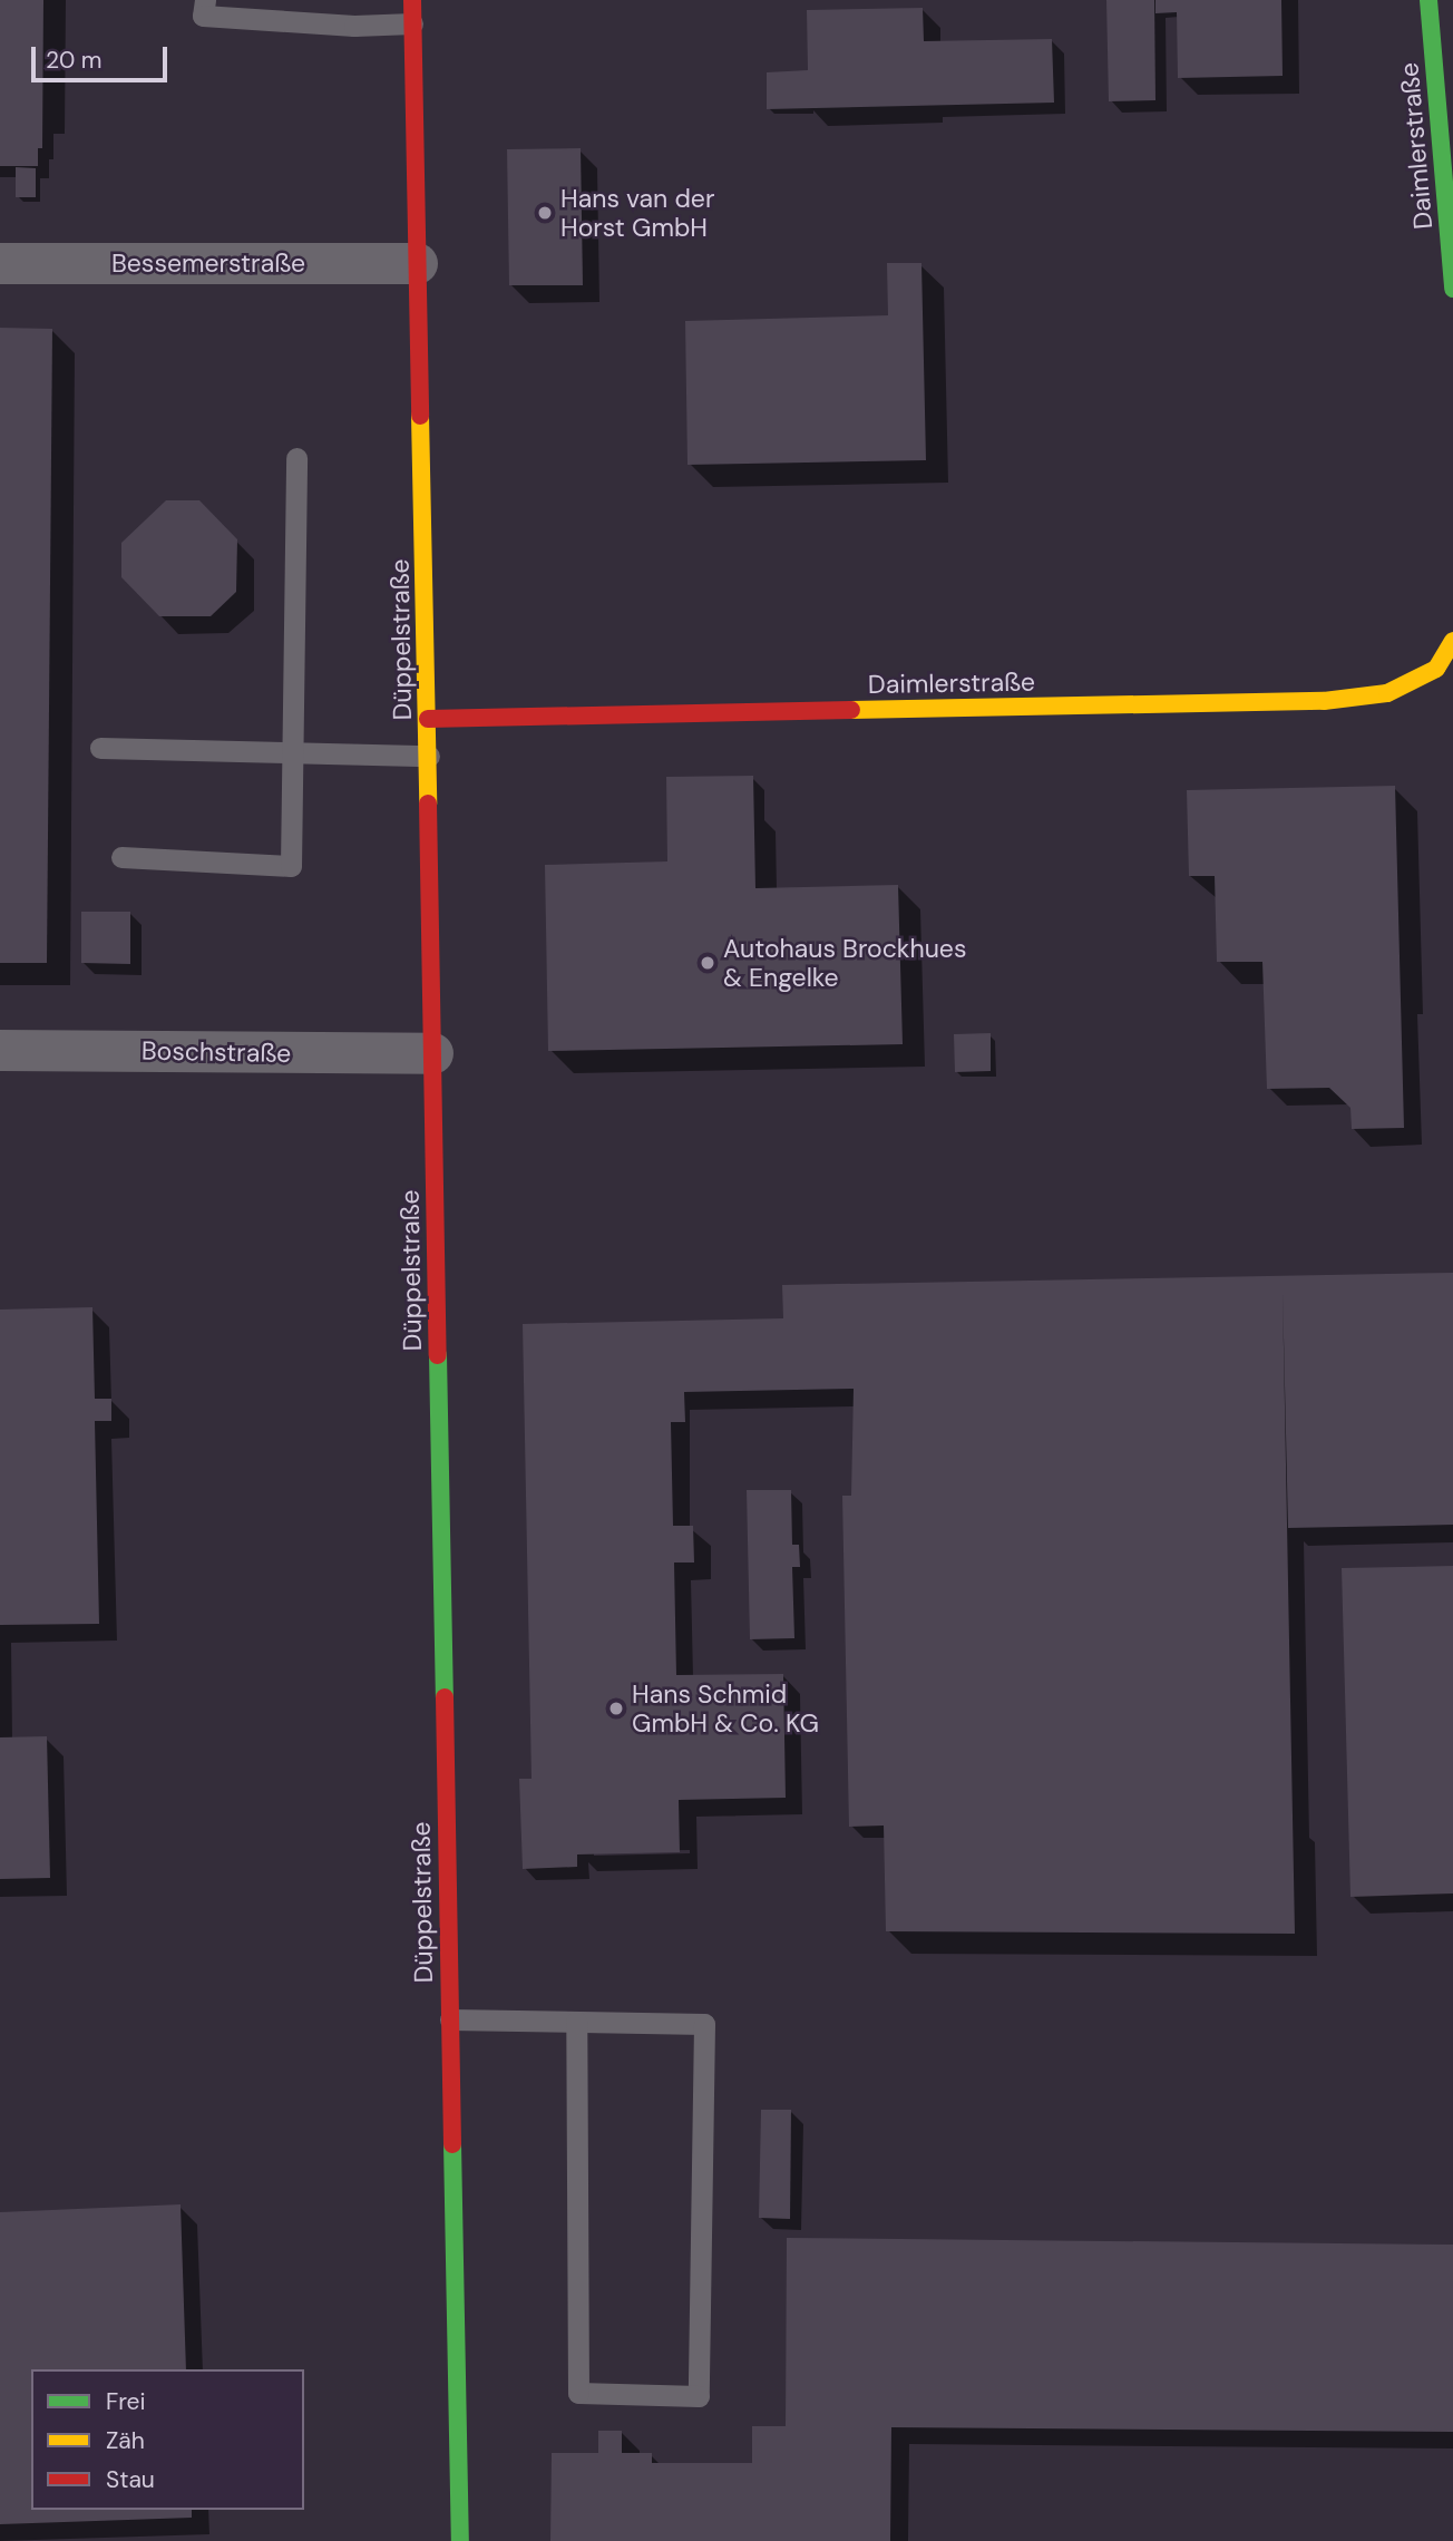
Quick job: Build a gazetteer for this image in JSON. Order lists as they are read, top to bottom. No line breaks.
{"streets":{"street":["Daimlerstraße","Bessemerstraße","Düppelstraße","Boschstraße"]},"crossings":[["Daimlerstraße","Düppelstraße"],["Bessemerstraße","Düppelstraße"],["Düppelstraße","Boschstraße"]],"places":["Hans van der Horst GmbH","Autohaus Brockhues & Engelke","Hans Schmid GmbH & Co. KG"],"legend":["Frei","Zäh","Stau"],"scale_bar":"20 m"}
